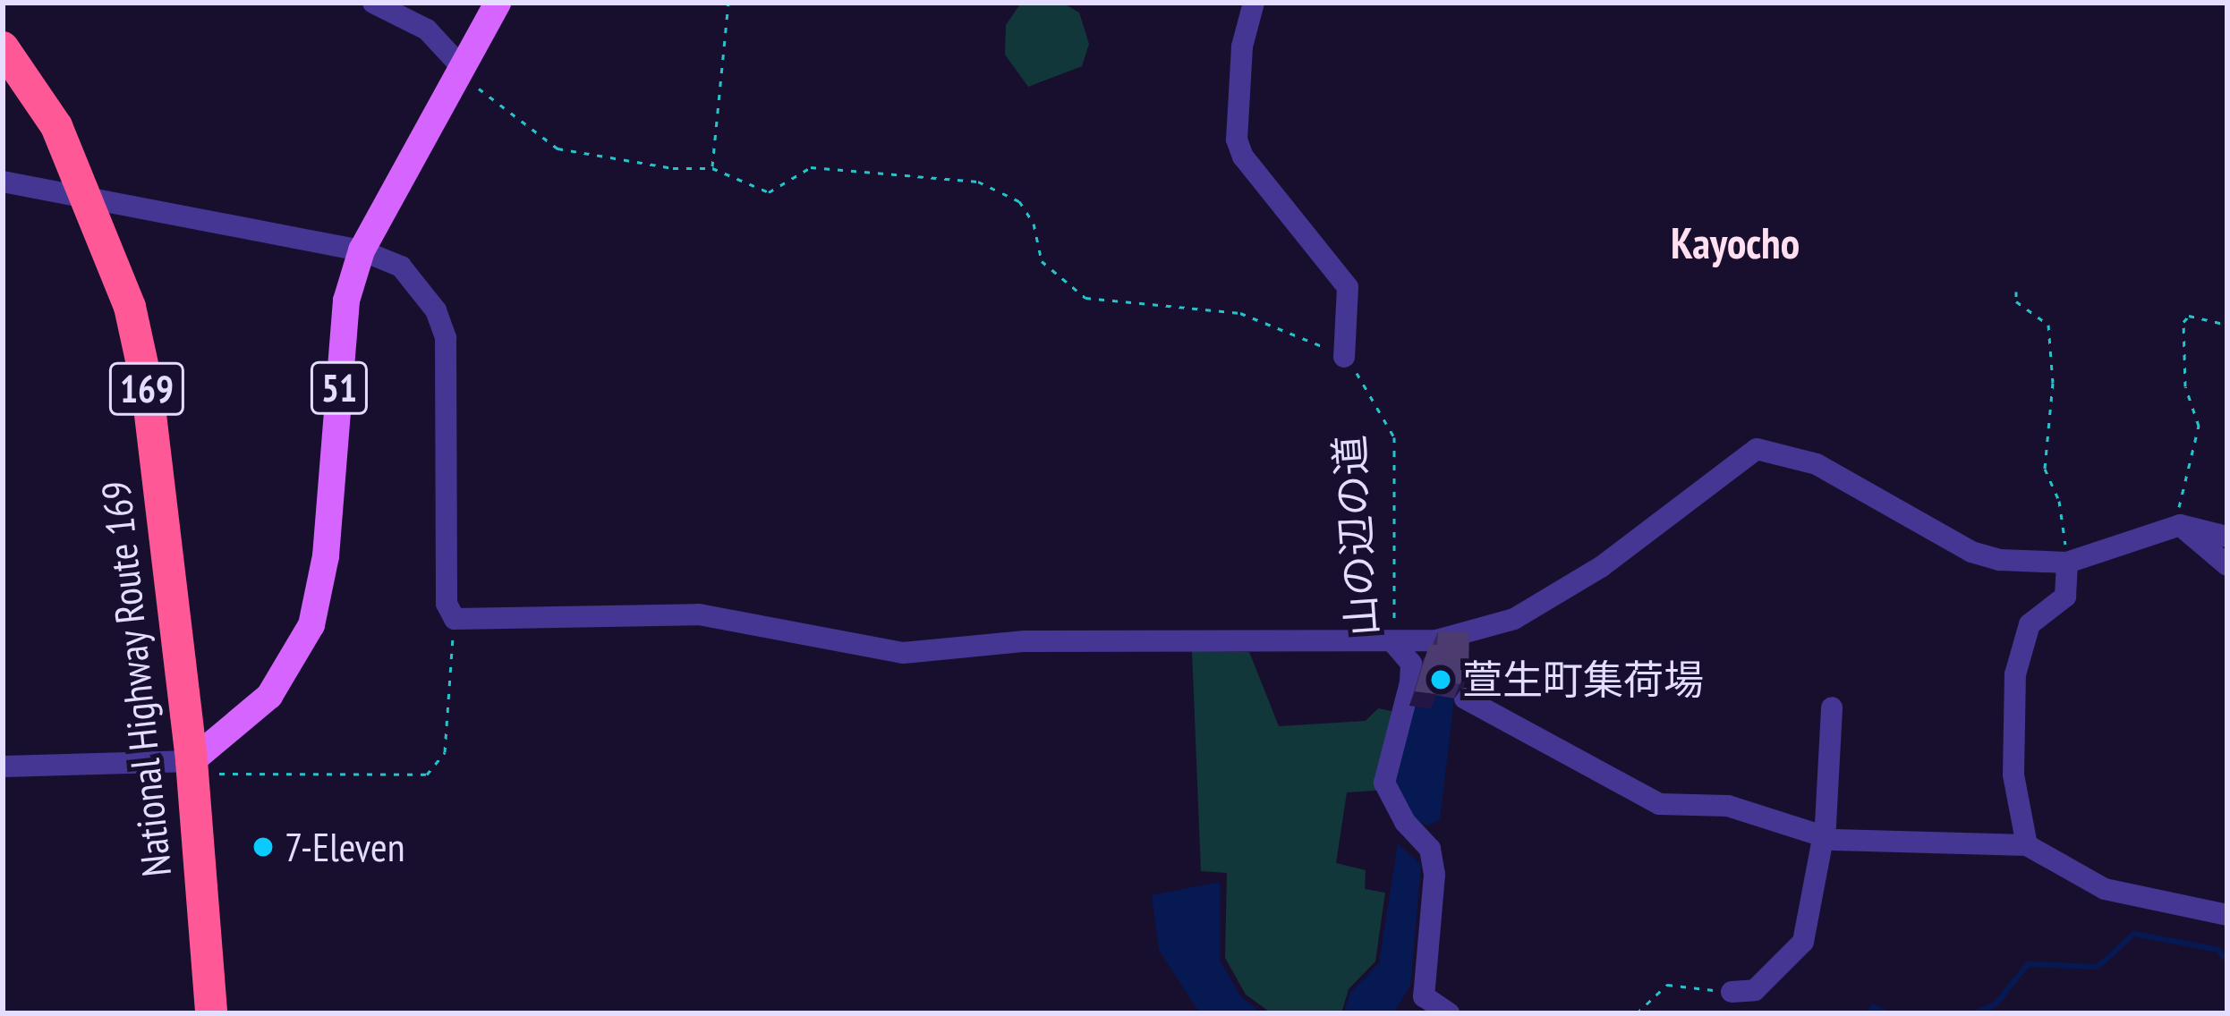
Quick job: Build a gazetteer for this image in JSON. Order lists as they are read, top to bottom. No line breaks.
{"streets":{"highway":["169","National Highway Route 169"],"main road":["51"],"street":["山の辺の道"]},"crossings":[["51","National Highway Route 169"]],"districts":["Kayocho"],"places":["萱生町集荷場","7-Eleven"]}
